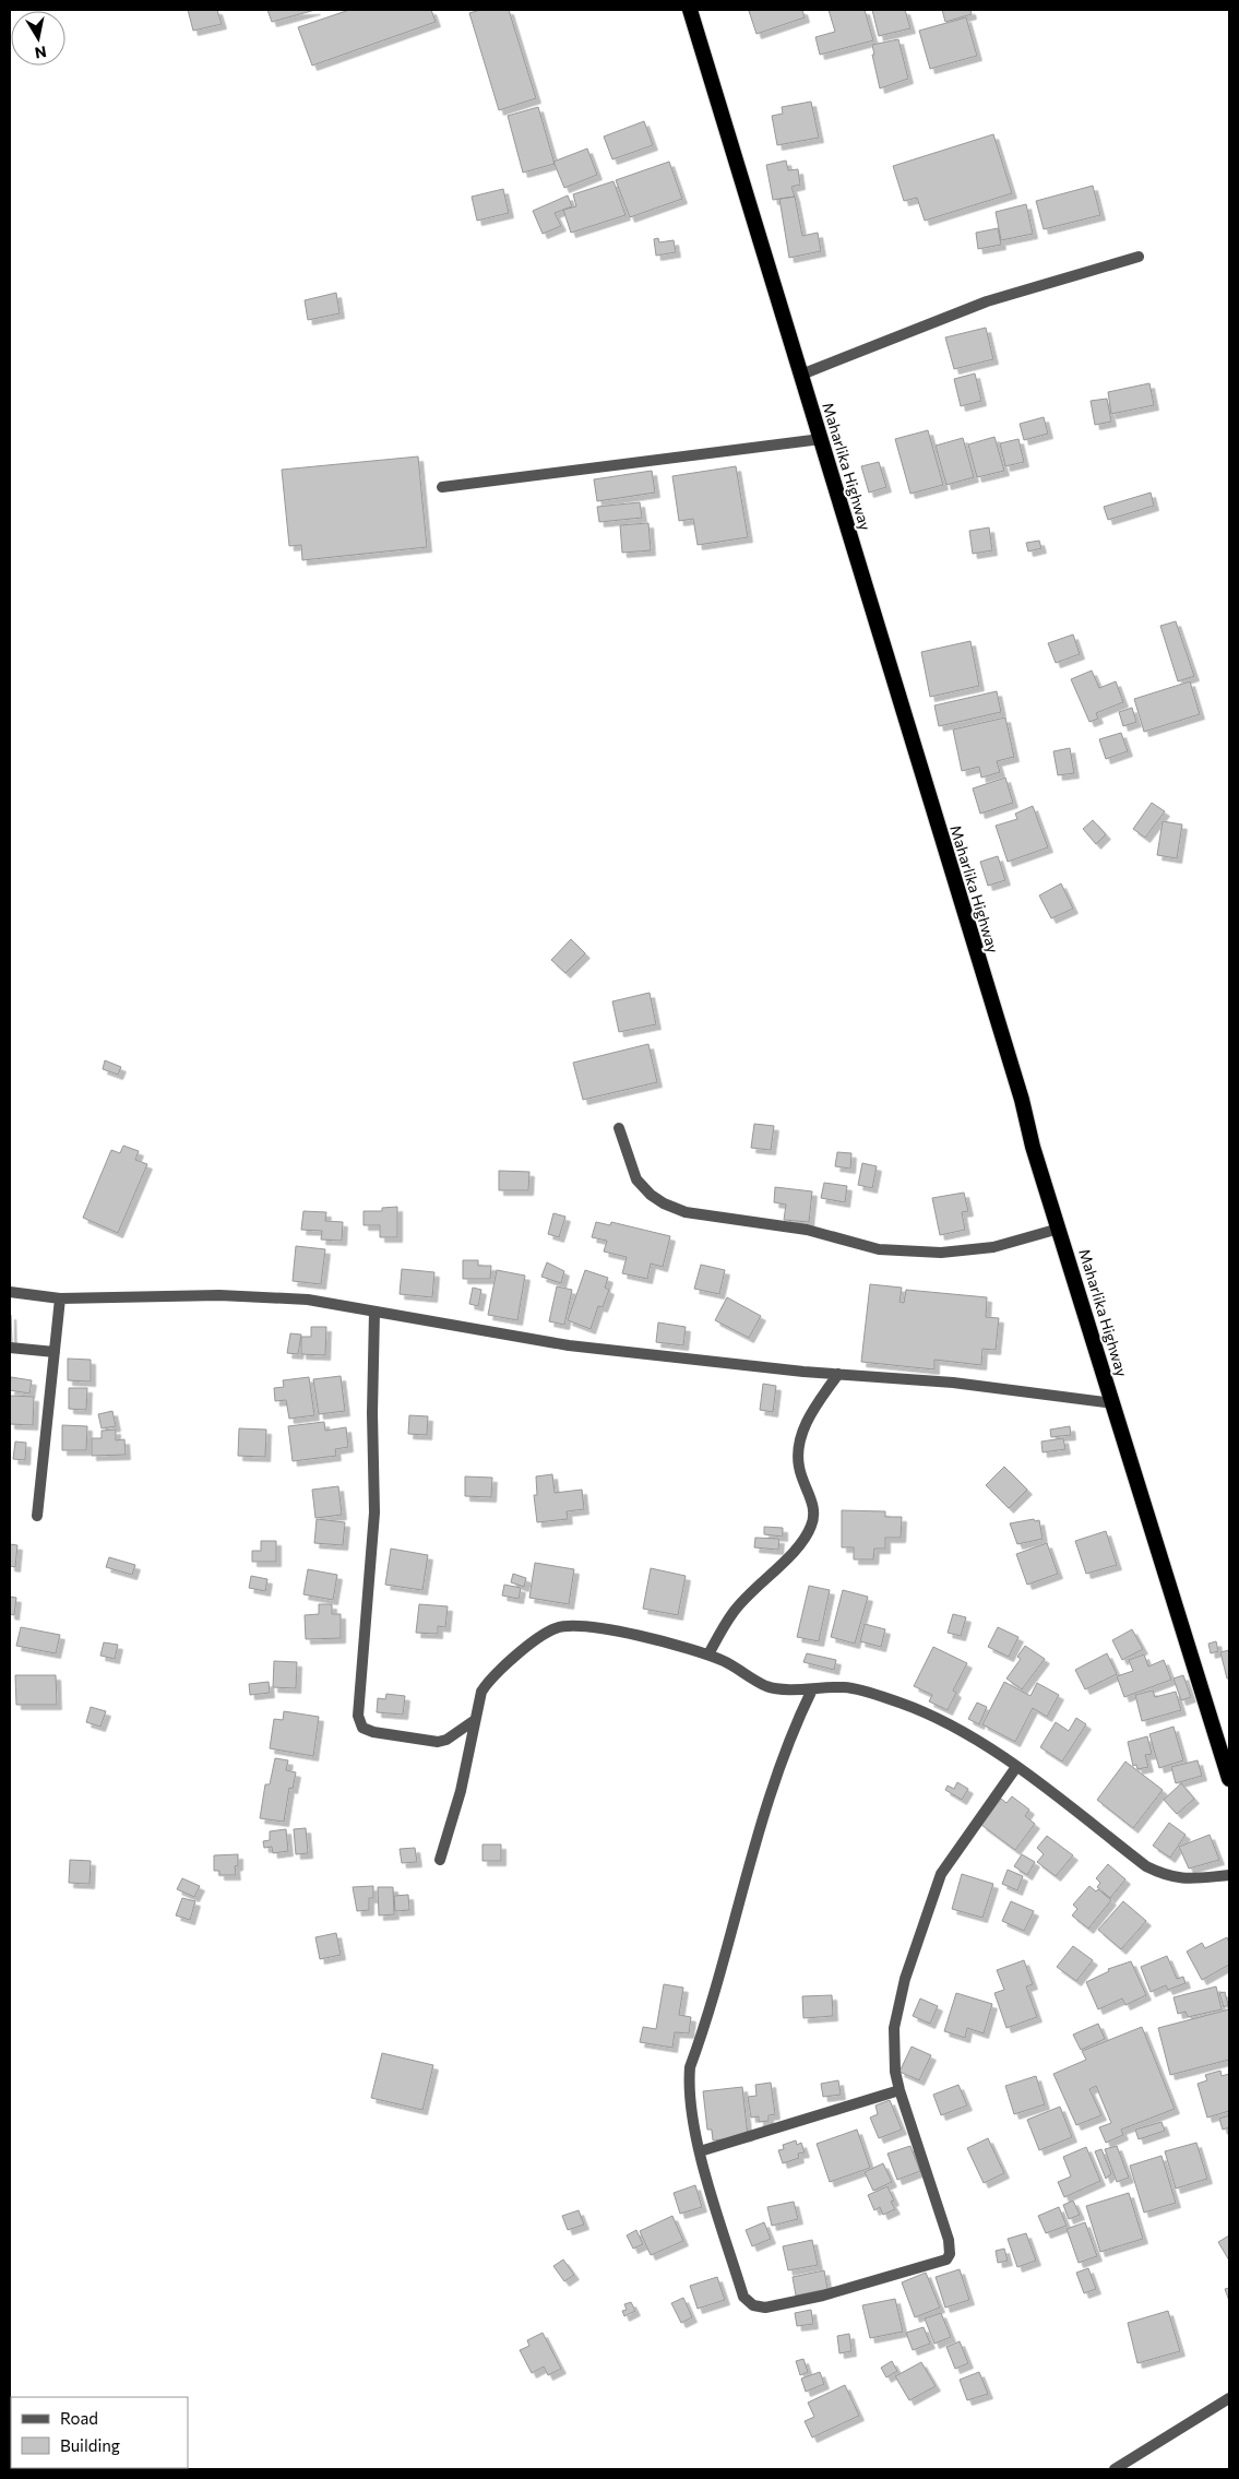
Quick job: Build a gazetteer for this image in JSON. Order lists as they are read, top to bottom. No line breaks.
{"streets":{"highway":["Maharlika Highway"]},"legend":["Road","Building"],"north":"bottom"}
